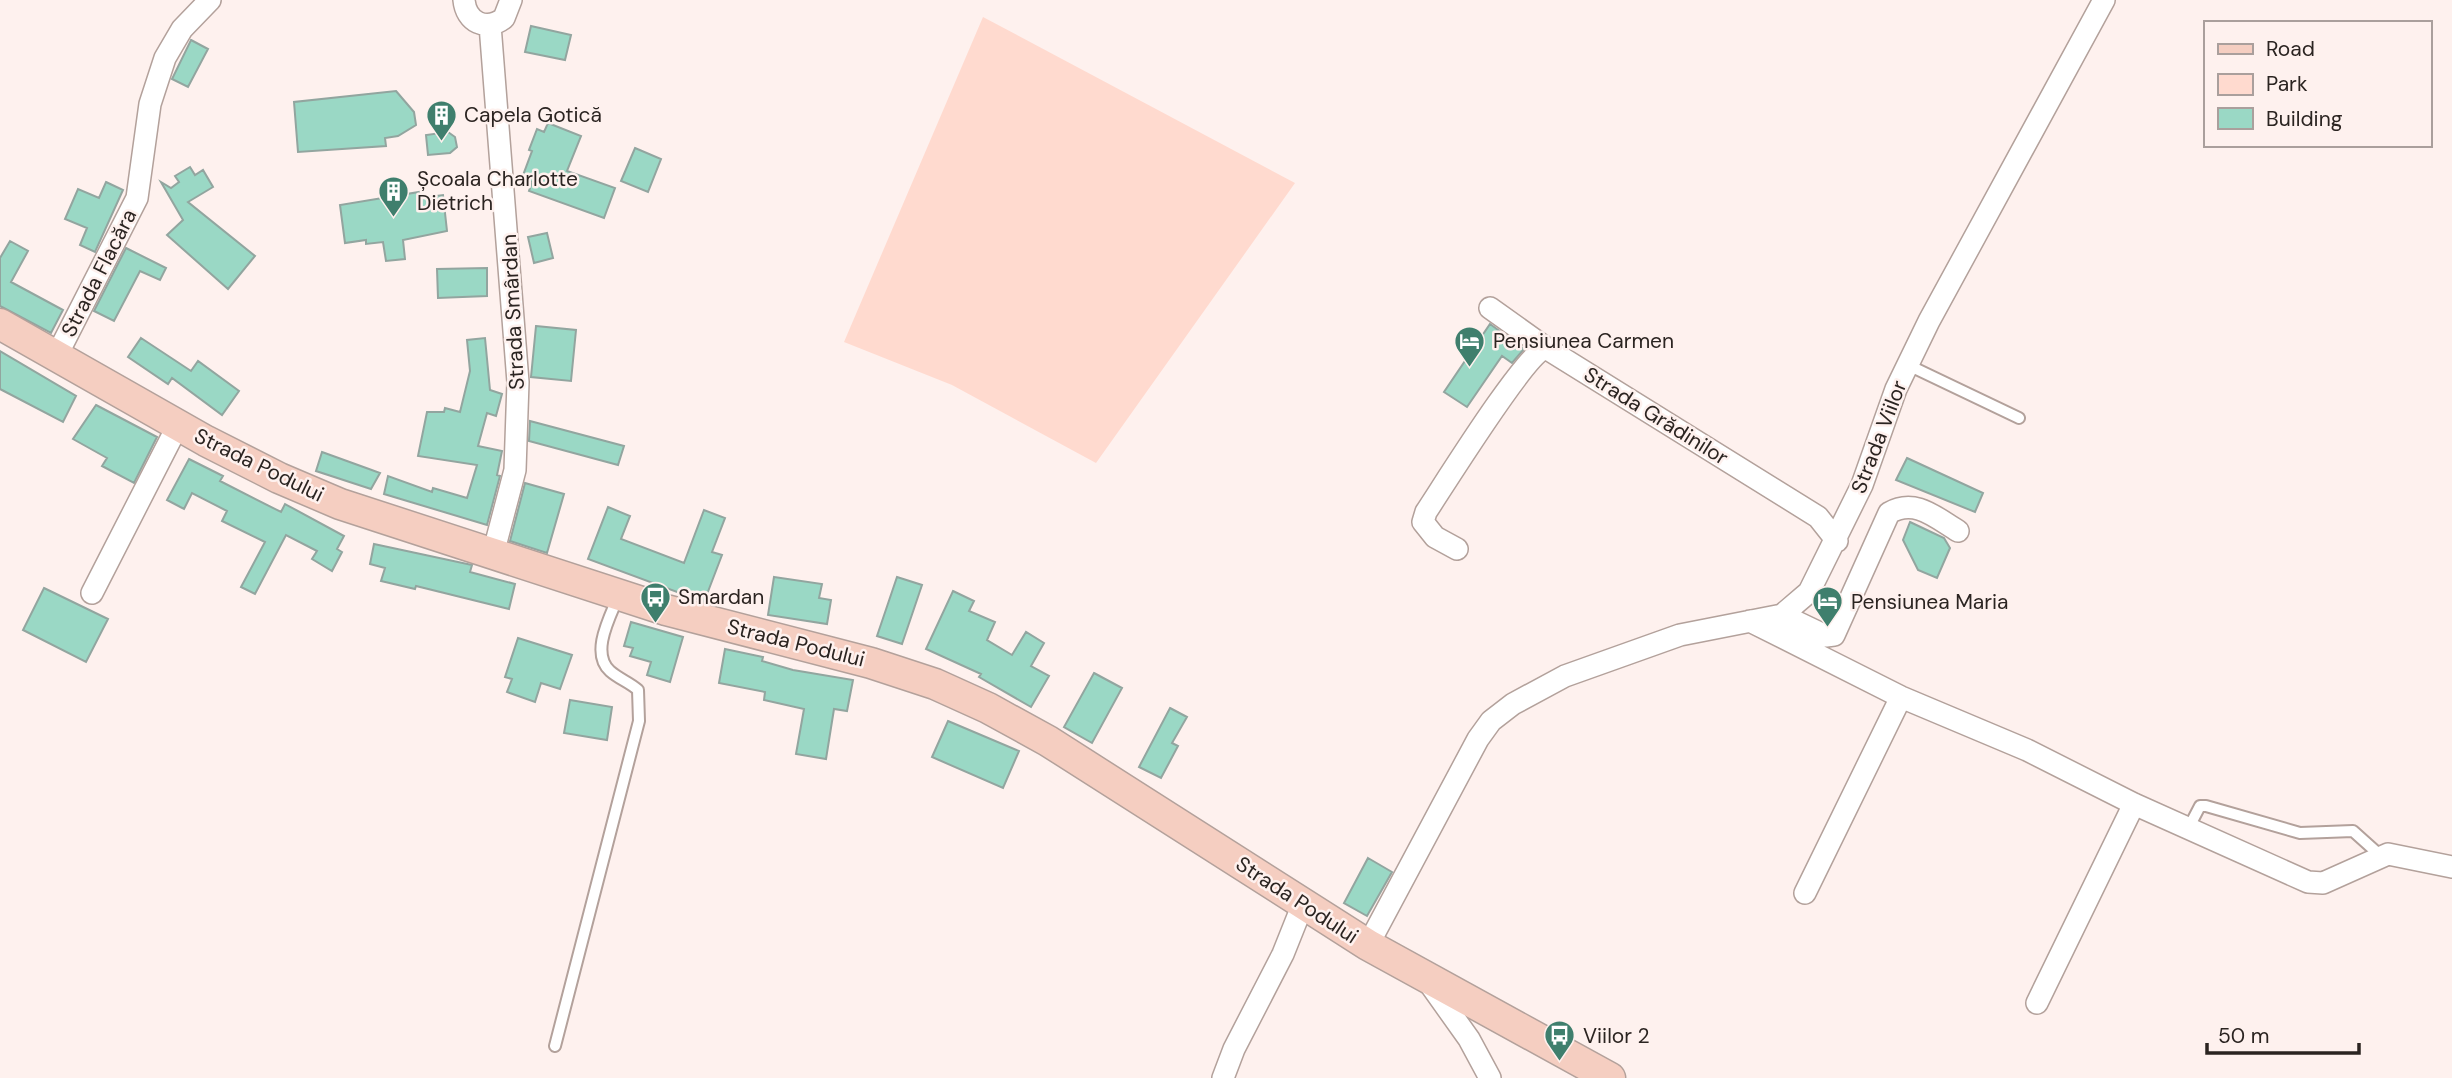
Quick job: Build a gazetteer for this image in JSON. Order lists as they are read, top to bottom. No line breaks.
{"streets":{"street":["Strada Flacăra","Strada Smârdan","Strada Grădinilor","Strada Viilor","Strada Podului"]},"crossings":[["Strada Flacăra","Strada Podului"],["Strada Smârdan","Strada Podului"],["Strada Grădinilor","Strada Viilor"],["Strada Viilor","Strada Podului"]],"places":{"building":["Capela Gotică","Școala Charlotte Dietrich"],"hotel":["Pensiunea Carmen","Pensiunea Maria"],"bus stop":["Smardan","Viilor 2"]},"legend":["Road","Park","Building"],"scale_bar":"50 m"}
